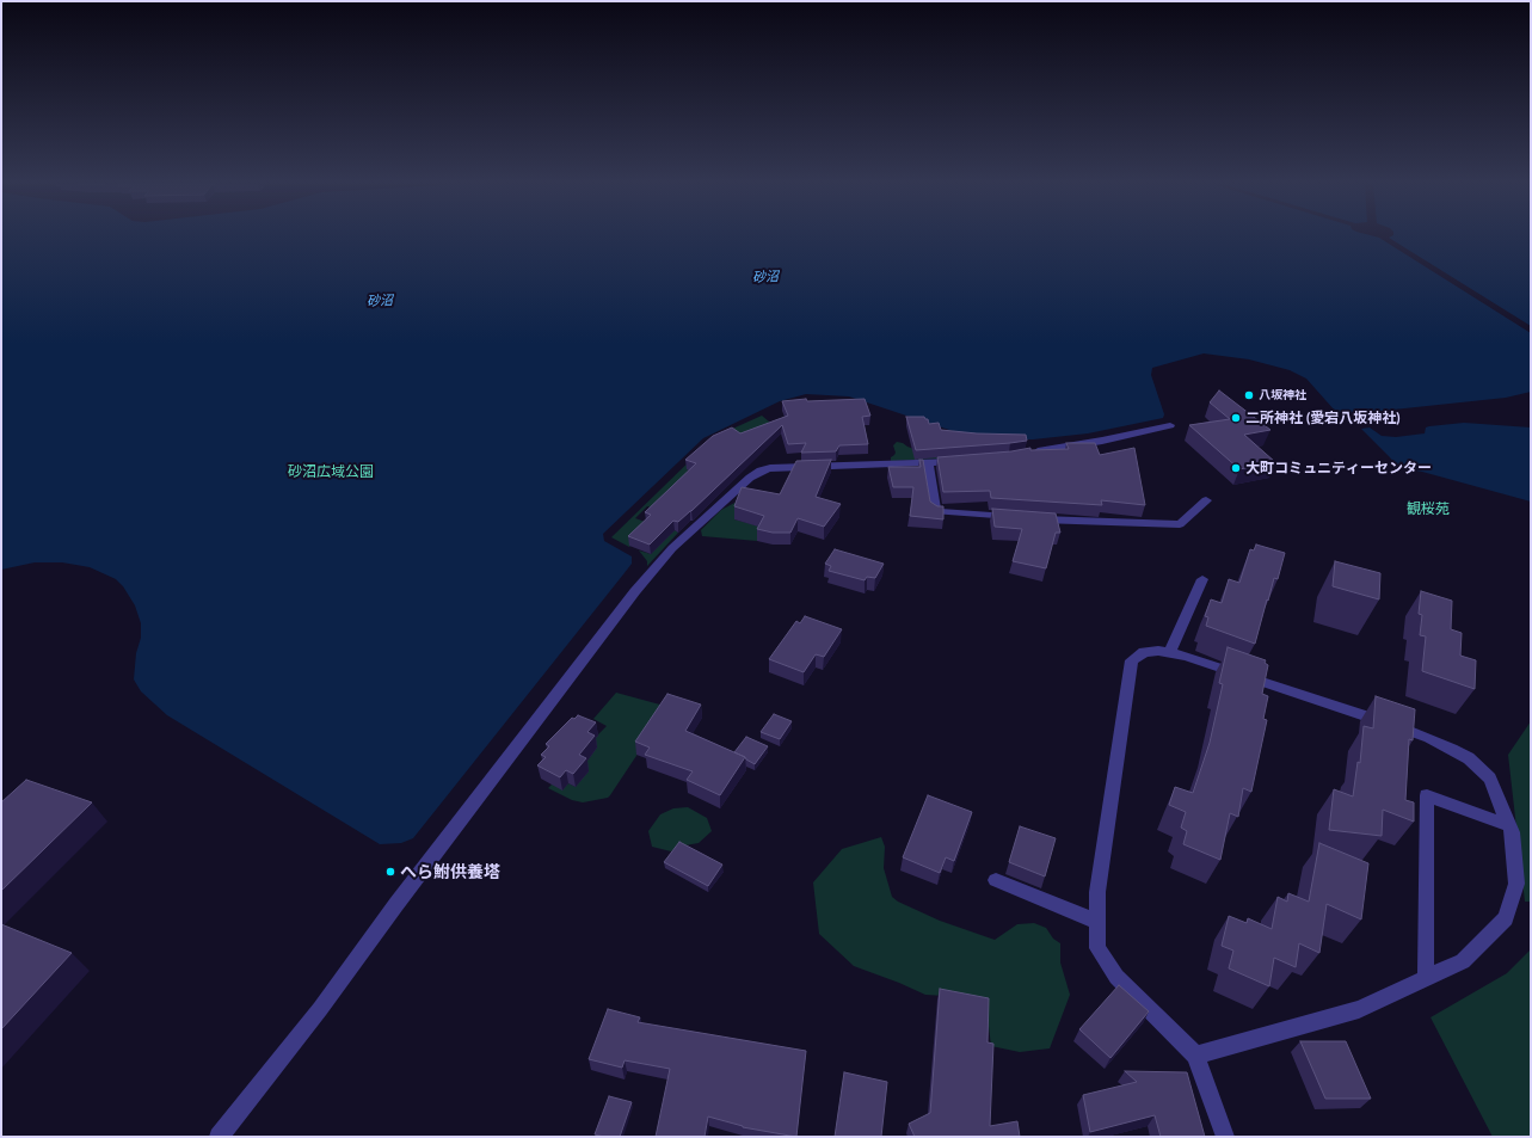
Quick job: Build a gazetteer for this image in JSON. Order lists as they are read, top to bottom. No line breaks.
{"water":["砂沼"],"parks":["砂沼広域公園","観桜苑"],"places":["八坂神社","二所神社 (愛宕八坂神社)","大町コミュニティーセンター","へら鮒供養塔"]}
